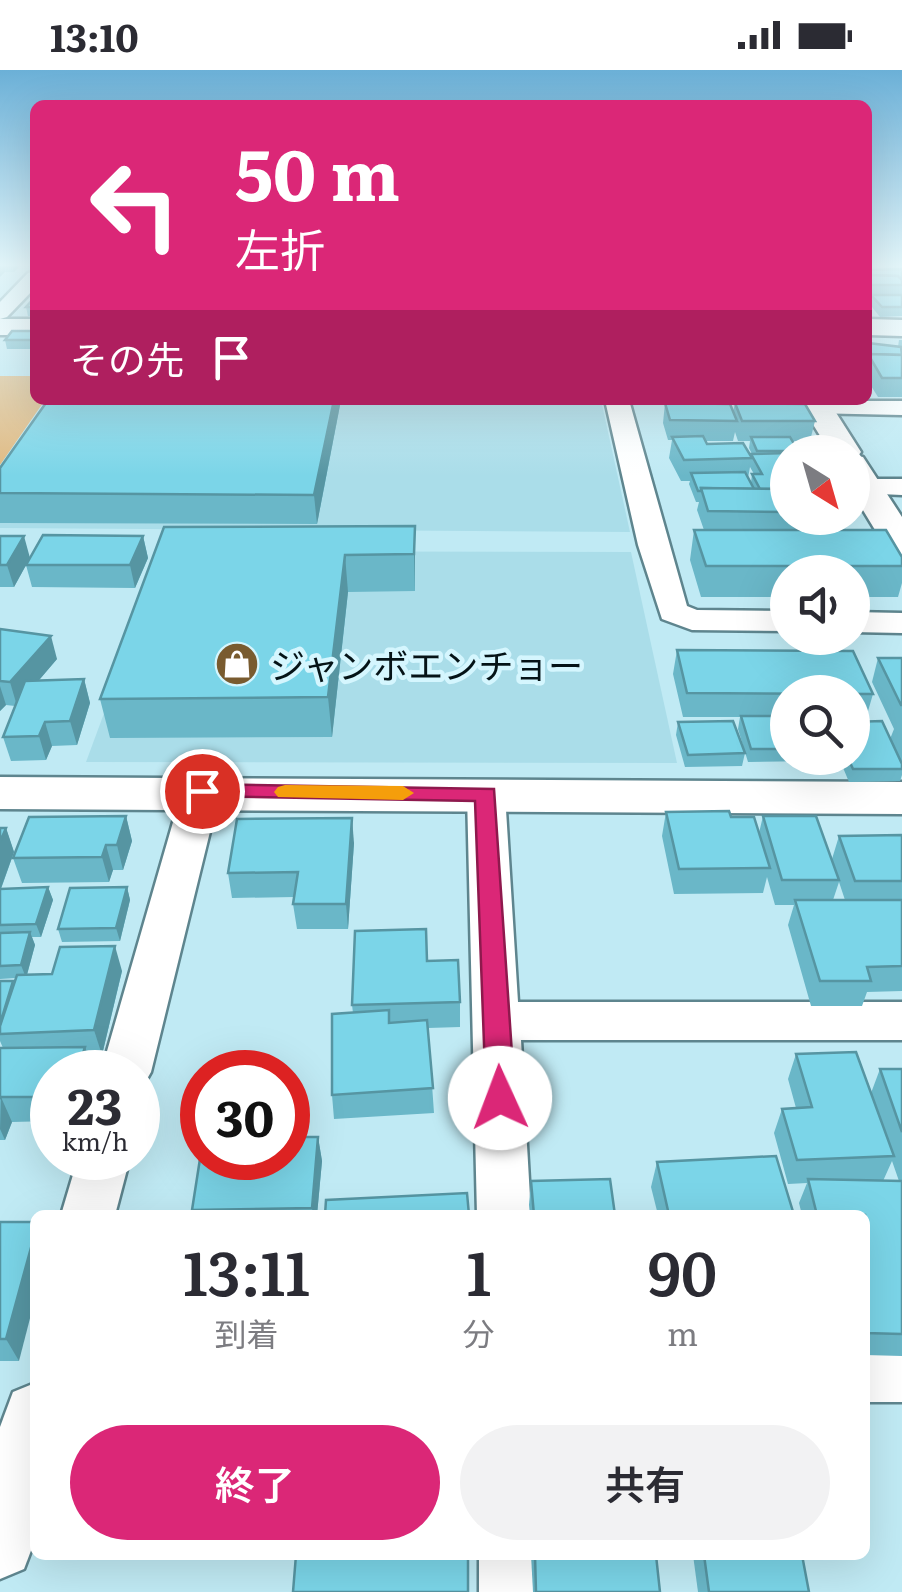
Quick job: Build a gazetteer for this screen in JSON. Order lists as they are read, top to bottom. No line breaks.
{"places":{"shop":["ジャンボエンチョー"]},"north":"bottom right","page":{"status":"13:10","turn":["50 m","左折"],"then":"その先","speed":"23 km/h","limit":"30","eta":["13:11","到着","1","分","90","m"],"buttons":["終了","共有"]}}
